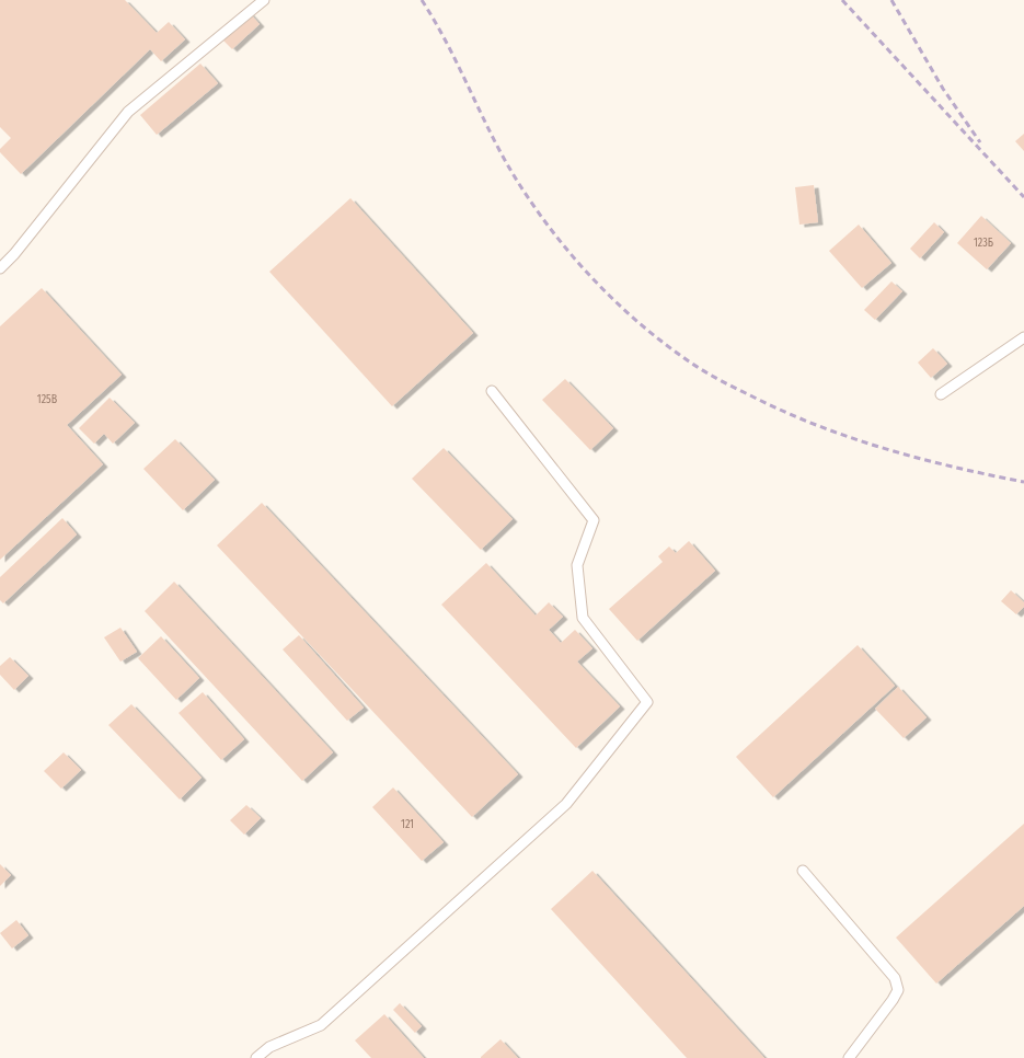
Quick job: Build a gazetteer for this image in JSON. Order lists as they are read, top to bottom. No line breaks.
{"house_numbers":["123Б","125В","121"]}
